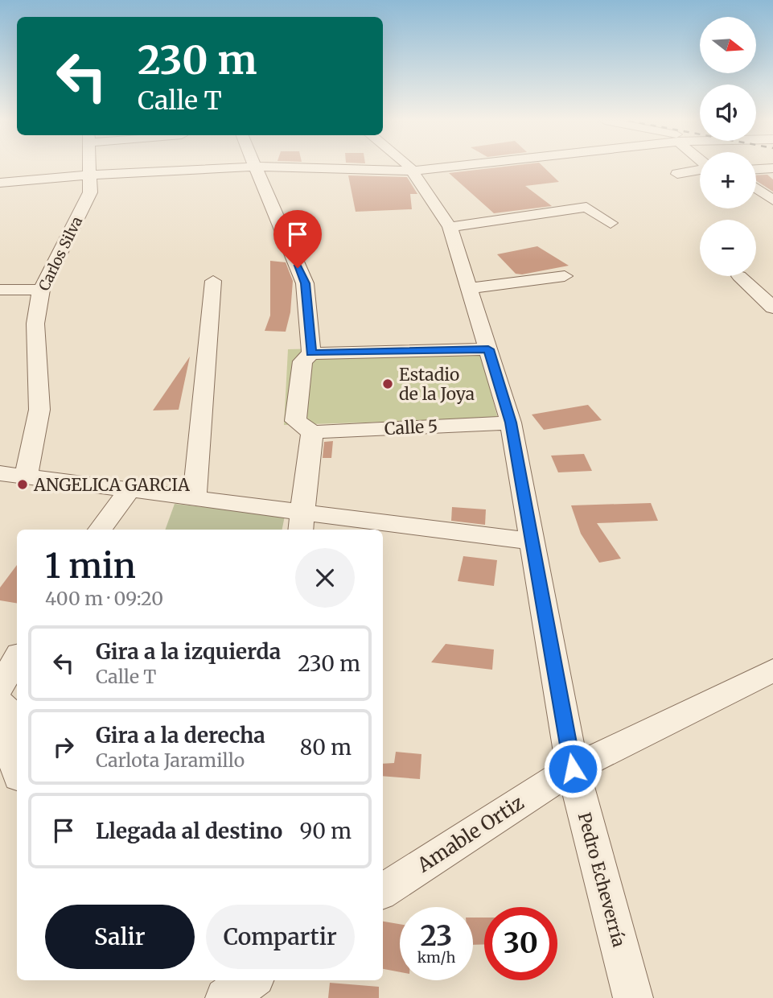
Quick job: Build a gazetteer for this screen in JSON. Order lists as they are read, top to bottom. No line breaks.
{"streets":{"street":["Carlos Silva","Calle 5","Amable Ortiz","Pedro Echeverría"]},"crossings":[["Calle 5","Pedro Echeverría"],["Amable Ortiz","Pedro Echeverría"]],"places":["Estadio de la Joya","ANGELICA GARCIA"],"north":"right","page":{"map_buttons":["+","−"],"turn":["230 m","Calle T"],"heading":["1 min","400 m · 09:20"],"list":[{"name":"Gira a la izquierda","note":"Calle T","value":"230 m"},{"name":"Gira a la derecha","note":"Carlota Jaramillo","value":"80 m"},{"name":"Llegada al destino","value":"90 m"}],"buttons":["Salir","Compartir"],"speed":"23 km/h","limit":"30"}}
